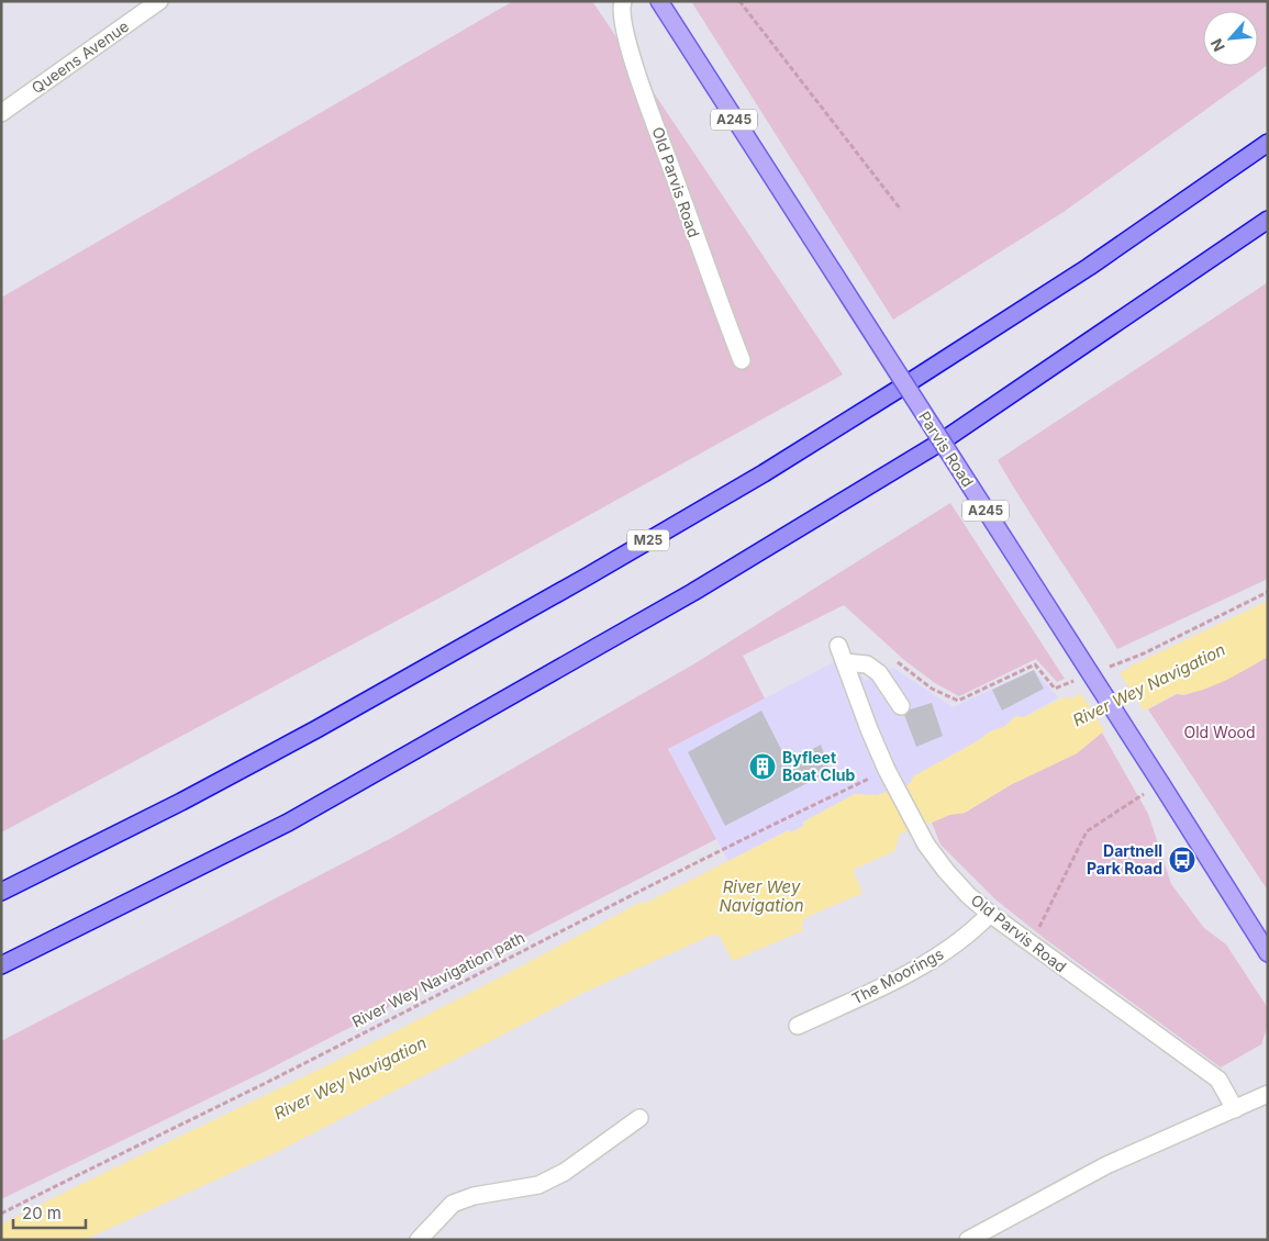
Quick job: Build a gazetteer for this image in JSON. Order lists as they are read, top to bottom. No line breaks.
{"streets":{"highway":["M25"],"main road":["A245","Parvis Road"],"street":["Queens Avenue","Old Parvis Road","The Moorings"],"path":["River Wey Navigation path"]},"crossings":[["Old Parvis Road","The Moorings"],["Old Parvis Road","River Wey Navigation path"]],"water":["River Wey Navigation"],"parks":["Old Wood"],"places":{"building":["Byfleet Boat Club"],"bus stop":["Dartnell Park Road"]},"scale_bar":"20 m","north":"bottom left"}
